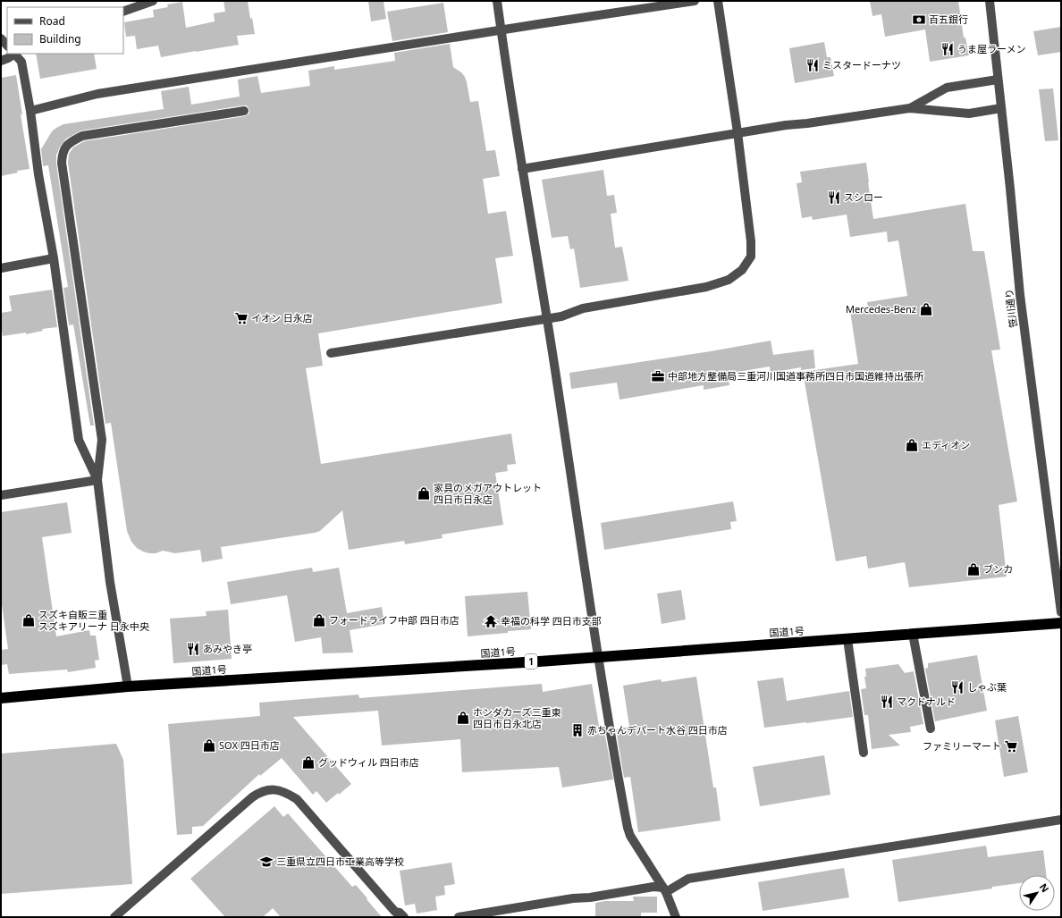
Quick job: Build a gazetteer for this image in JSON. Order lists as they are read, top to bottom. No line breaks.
{"streets":{"highway":["国道1号","1"],"street":["笹川通り"]},"places":{"bank":["百五銀行"],"restaurant":["うま屋ラーメン","ミスタードーナツ","スシロー","あみやき亭","しゃぶ葉","マクドナルド"],"shop":["Mercedes-Benz","エディオン","家具のメガアウトレット 四日市日永店","ブンカ","スズキ自販三重 スズキアリーナ 日永中央","フォードライフ中部 四日市店","ホンダカーズ三重東 四日市日永北店","SOX 四日市店","グッドウィル 四日市店"],"supermarket":["イオン 日永店","ファミリーマート"],"office":["中部地方整備局三重河川国道事務所四日市国道維持出張所"],"temple":["幸福の科学 四日市支部"],"building":["赤ちゃんデパート水谷 四日市店"],"school or university":["三重県立四日市工業高等学校"]},"legend":["Road","Building"],"north":"top right"}
